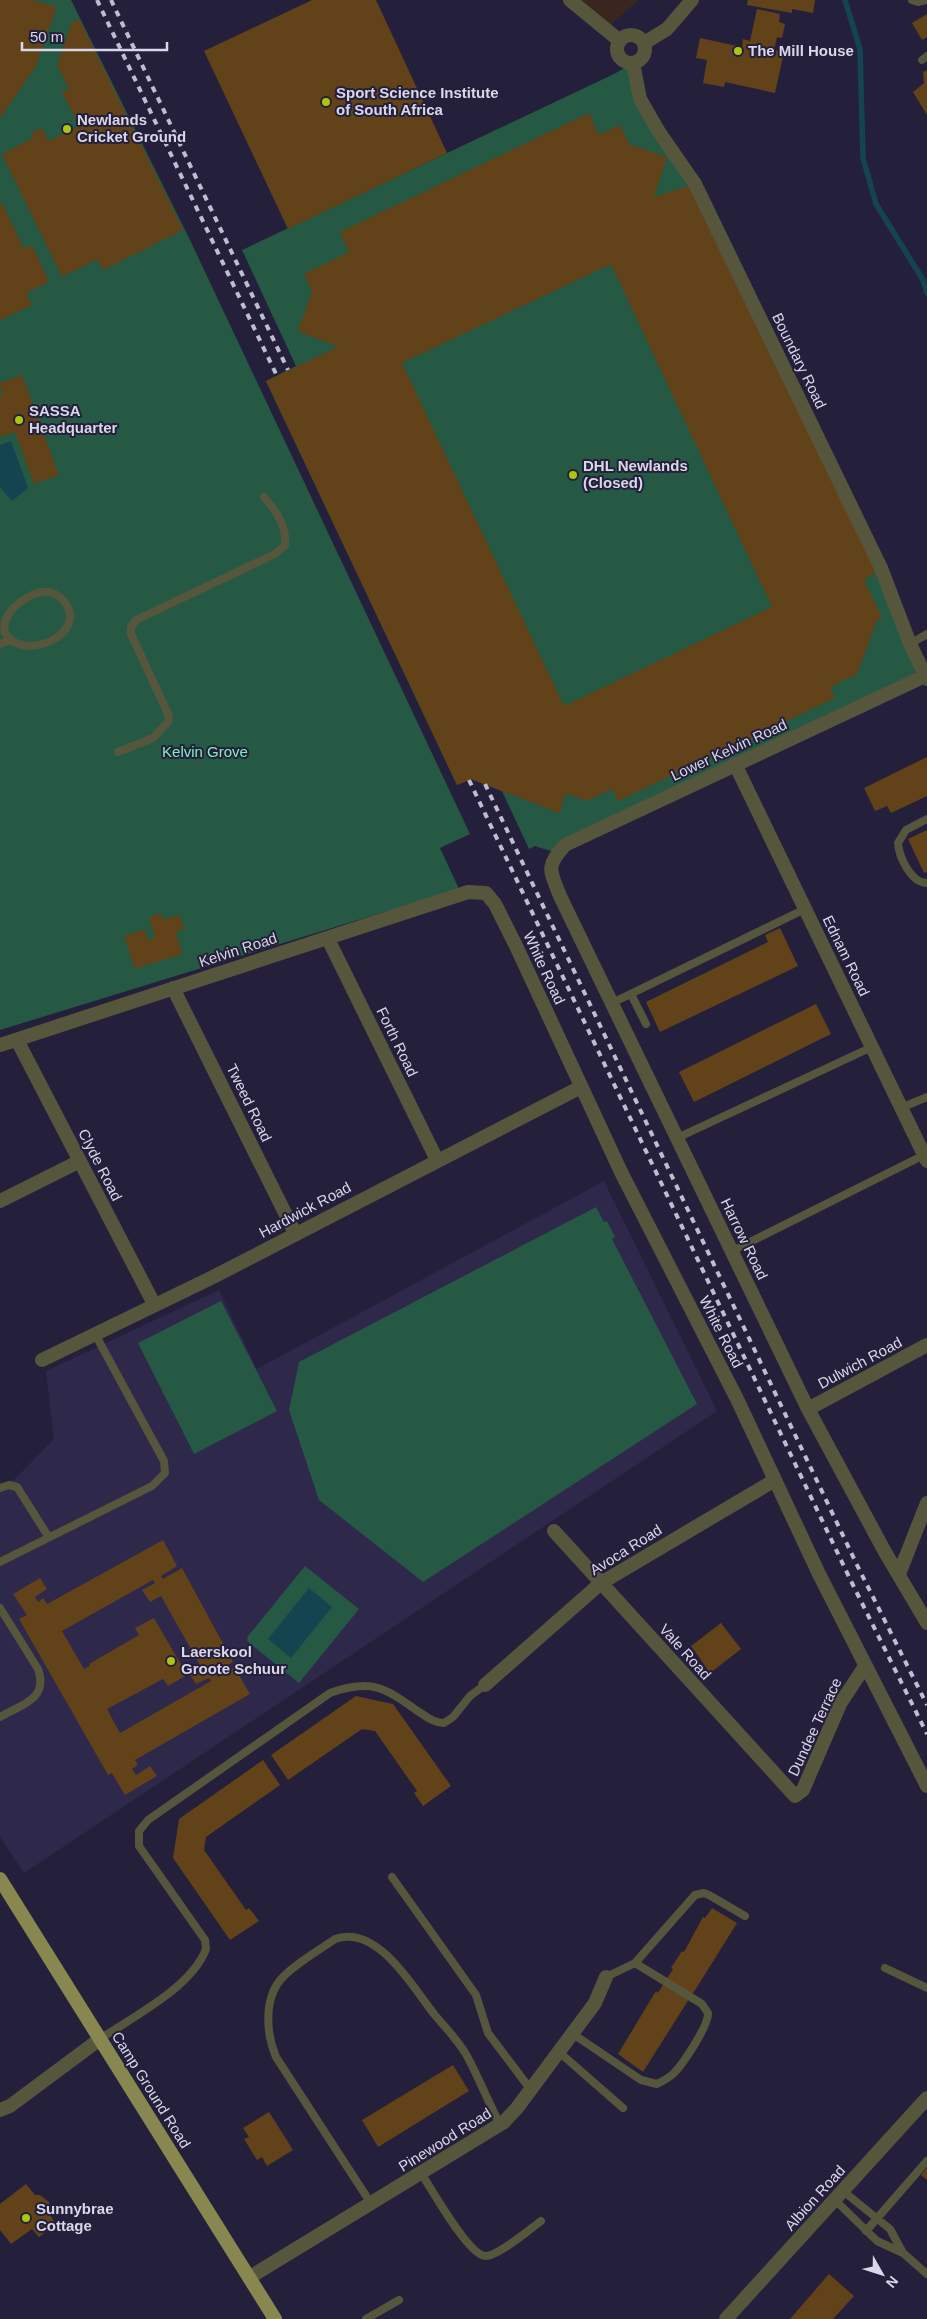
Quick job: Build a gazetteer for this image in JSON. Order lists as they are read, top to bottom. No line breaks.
{"streets":{"main road":["Camp Ground Road"],"street":["Boundary Road","Lower Kelvin Road","Kelvin Road","Ednam Road","White Road","Forth Road","Tweed Road","Clyde Road","Hardwick Road","Harrow Road","Dulwich Road","Avoca Road","Vale Road","Dundee Terrace","Pinewood Road","Albion Road"]},"crossings":[["Boundary Road","Lower Kelvin Road"],["Lower Kelvin Road","Ednam Road"],["Lower Kelvin Road","Harrow Road"],["Kelvin Road","White Road"],["Kelvin Road","Forth Road"],["Kelvin Road","Tweed Road"],["Kelvin Road","Clyde Road"],["White Road","Hardwick Road"],["White Road","Avoca Road"],["White Road","Dundee Terrace"],["Forth Road","Hardwick Road"],["Tweed Road","Hardwick Road"],["Clyde Road","Hardwick Road"],["Harrow Road","Dulwich Road"],["Avoca Road","Vale Road"],["Vale Road","Dundee Terrace"],["Camp Ground Road","Pinewood Road"]],"parks":["Kelvin Grove"],"places":["The Mill House","Sport Science Institute of South Africa","Newlands Cricket Ground","SASSA Headquarter","DHL Newlands (Closed)","Laerskool Groote Schuur","Sunnybrae Cottage"],"scale_bar":"50 m","north":"bottom right"}
